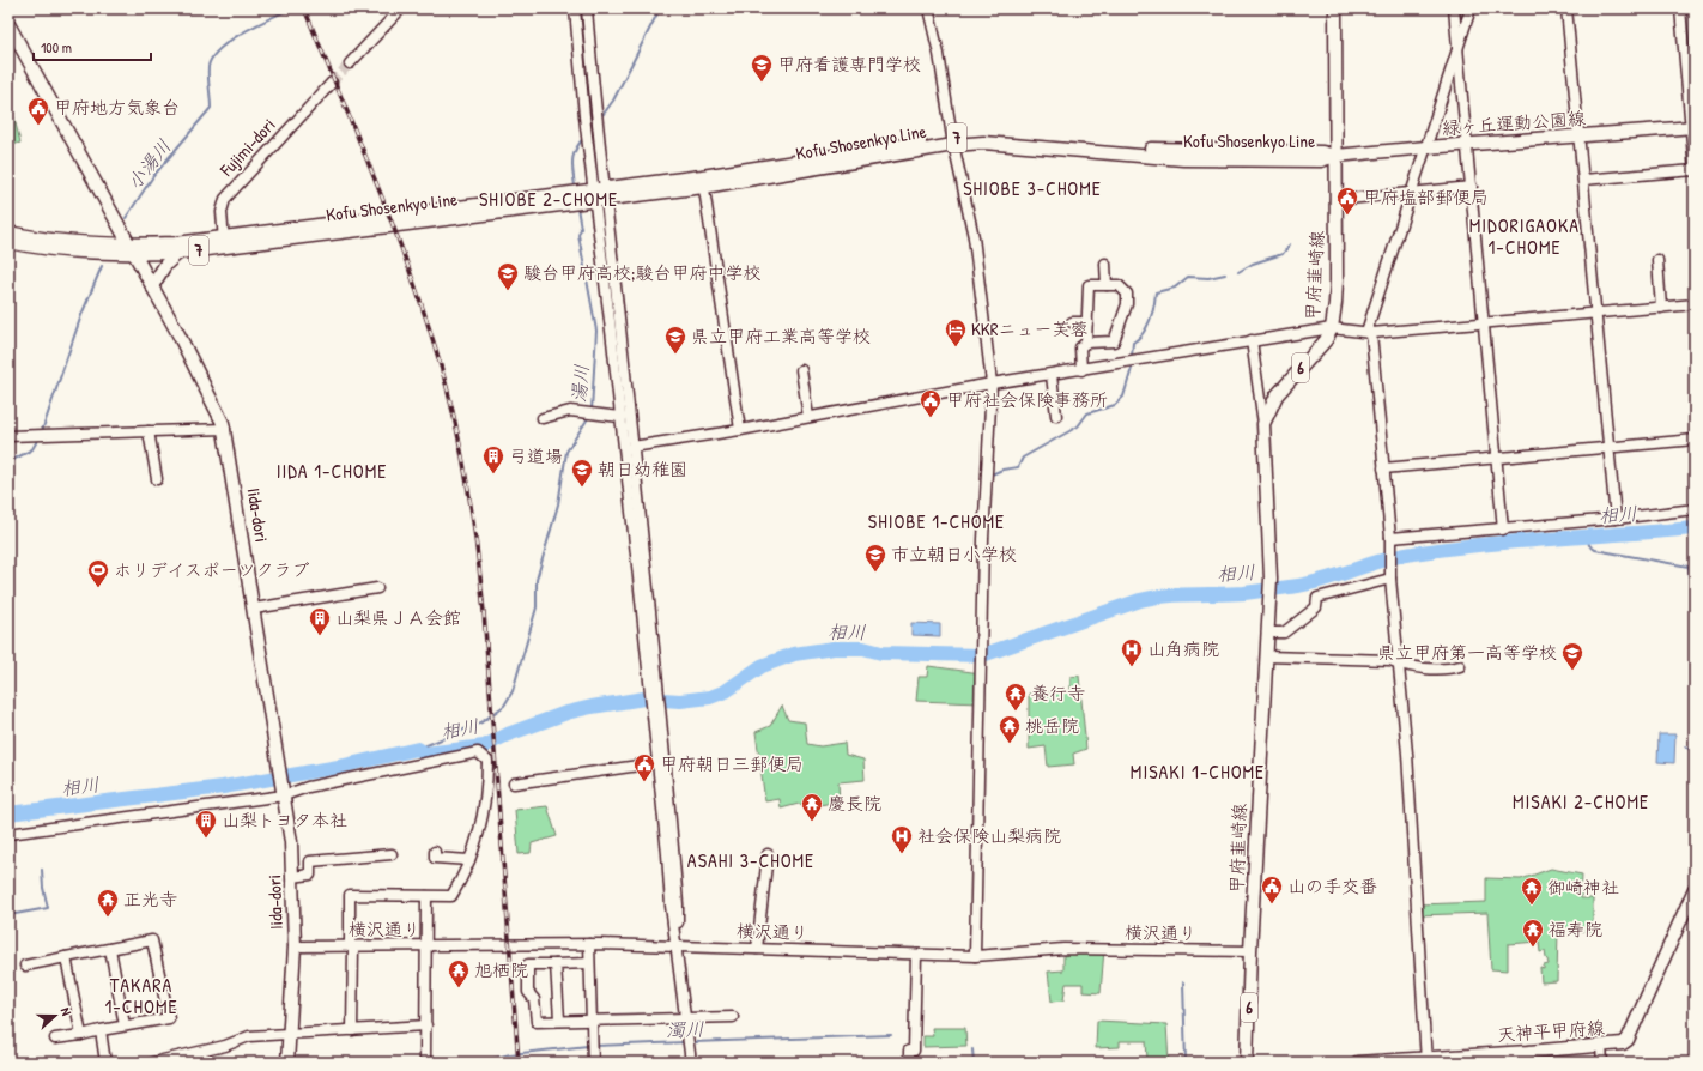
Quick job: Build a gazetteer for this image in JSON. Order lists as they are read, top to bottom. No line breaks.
{"streets":{"main road":["緑ヶ丘運動公園線","7","Kofu Shosenkyo Line","甲府韮崎線","6","Iida-dori","天神平甲府線"],"street":["Fujimi-dori","横沢通り"]},"crossings":[["緑ヶ丘運動公園線","Kofu Shosenkyo Line"],["緑ヶ丘運動公園線","甲府韮崎線"],["Kofu Shosenkyo Line","Fujimi-dori"],["Kofu Shosenkyo Line","甲府韮崎線"],["Kofu Shosenkyo Line","Iida-dori"],["甲府韮崎線","横沢通り"],["Iida-dori","横沢通り"]],"districts":["SHIOBE 3-CHOME","SHIOBE 2-CHOME","MIDORIGAOKA 1-CHOME","IIDA 1-CHOME","SHIOBE 1-CHOME","MISAKI 1-CHOME","MISAKI 2-CHOME","ASAHI 3-CHOME","TAKARA 1-CHOME"],"water":["小湯川","湯川","相川","濁川"],"places":{"school or university":["甲府看護専門学校","駿台甲府高校;駿台甲府中学校","県立甲府工業高等学校","朝日幼稚園","市立朝日小学校","県立甲府第一高等学校"],"public building":["甲府地方気象台","甲府塩部郵便局","甲府社会保険事務所","甲府朝日三郵便局","山の手交番"],"hotel":["KKRニュー芙蓉"],"building":["弓道場","山梨県ＪＡ会館","山梨トヨタ本社"],"sports":["ホリデイスポーツクラブ"],"hospital":["山角病院","社会保険山梨病院"],"temple":["養行寺","桃岳院","慶長院","御崎神社","正光寺","福寿院","旭栖院"]},"scale_bar":"100 m","north":"right"}
